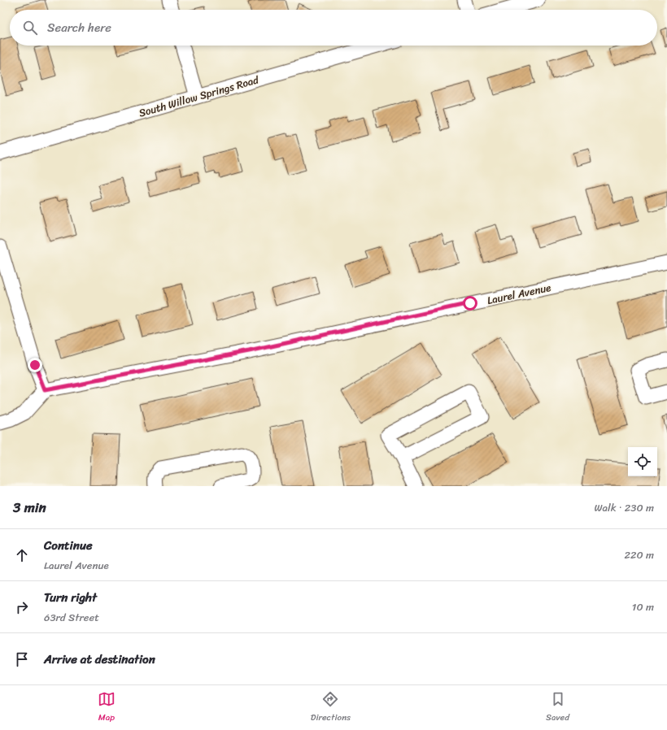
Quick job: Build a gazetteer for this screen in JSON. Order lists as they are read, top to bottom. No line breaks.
{"streets":{"street":["South Willow Springs Road","Laurel Avenue"]},"page":{"search":"Search here","heading":["3 min","Walk · 230 m"],"list":[["Continue","Laurel Avenue","220 m"],["Turn right","63rd Street","10 m"],"Arrive at destination"],"nav":["Map","Directions","Saved"]}}
